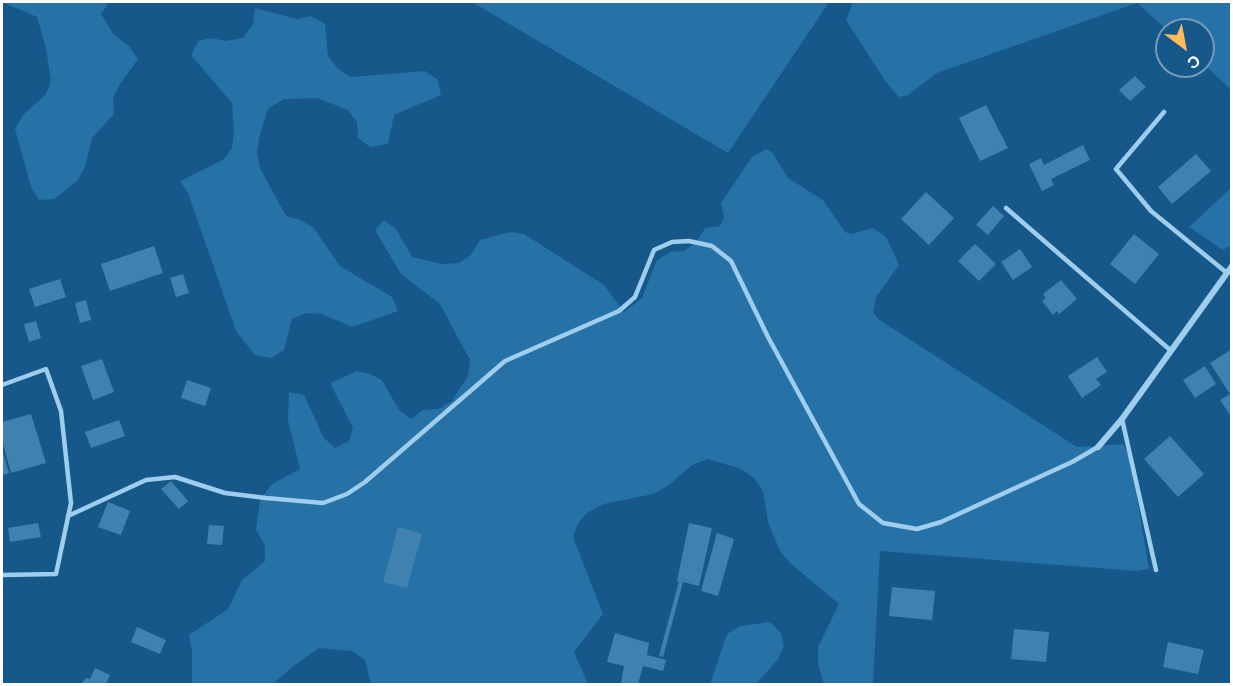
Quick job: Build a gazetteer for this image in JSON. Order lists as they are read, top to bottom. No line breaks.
{"north":"bottom right"}
